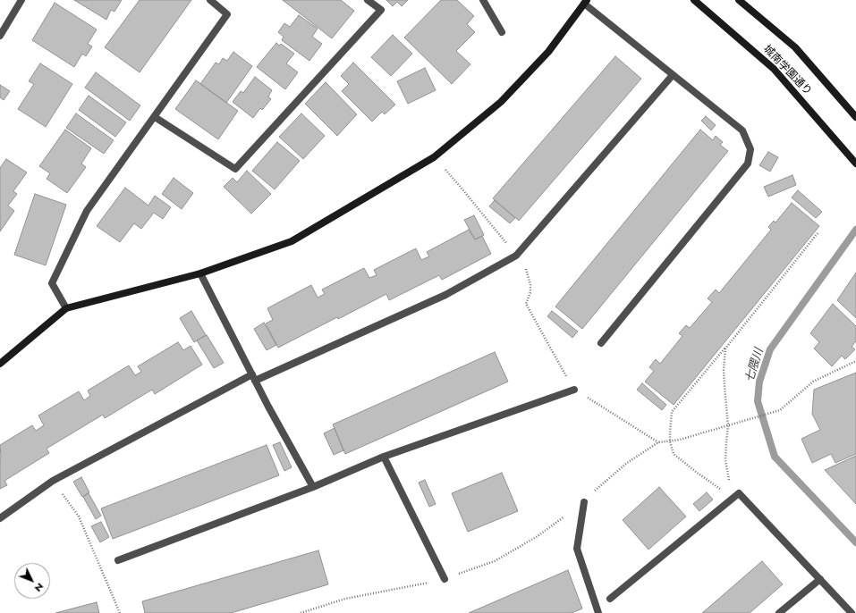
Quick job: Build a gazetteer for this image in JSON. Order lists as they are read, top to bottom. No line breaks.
{"streets":{"street":["城南学園通り"]},"water":["七隈川"],"north":"bottom right"}
